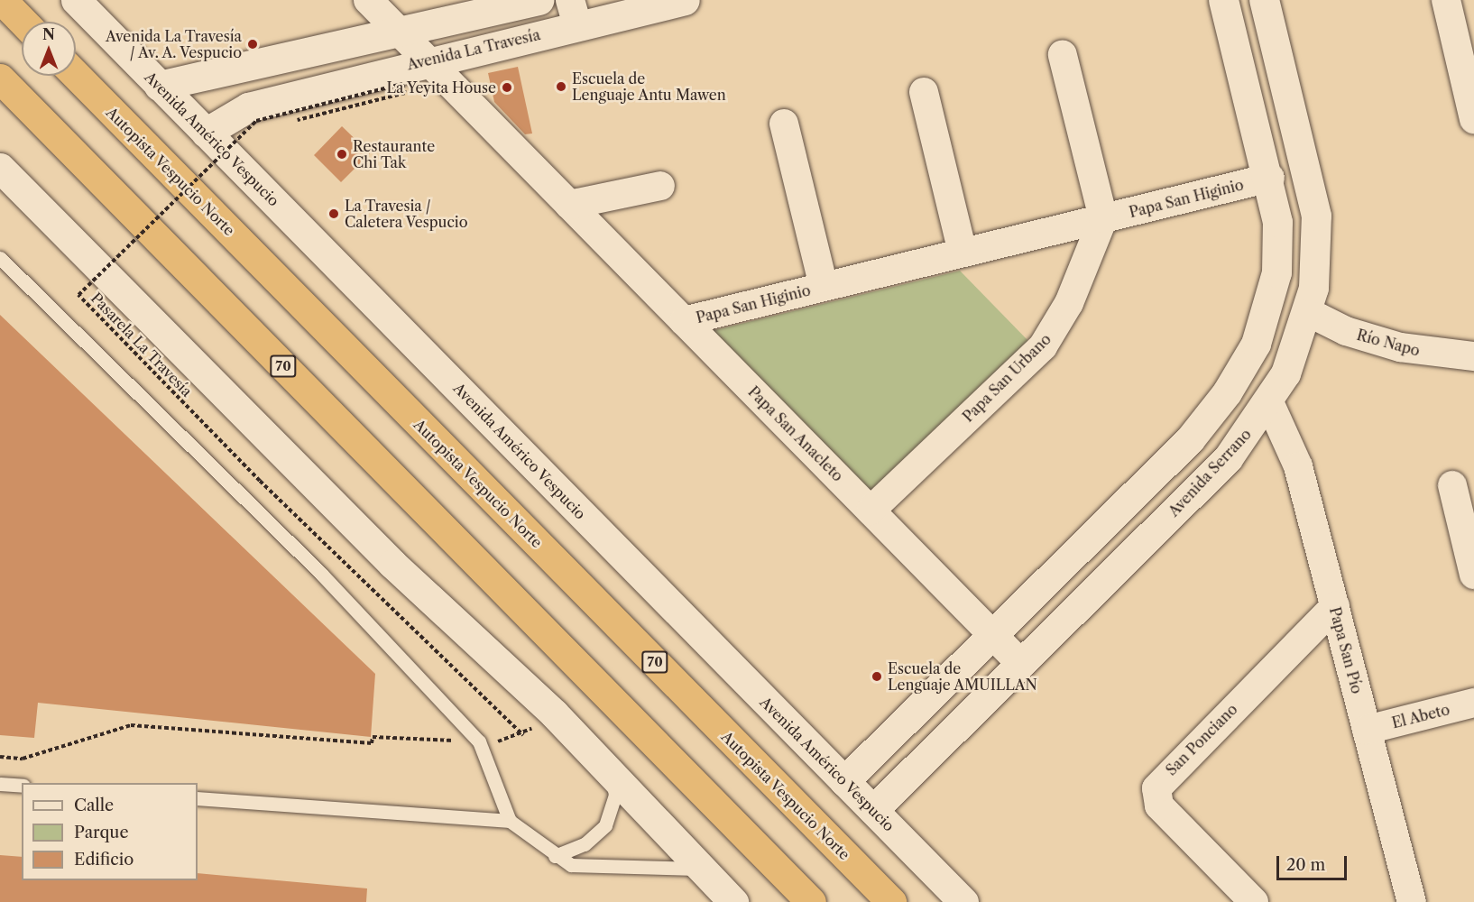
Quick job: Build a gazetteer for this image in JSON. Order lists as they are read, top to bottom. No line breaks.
{"streets":{"highway":["Autopista Vespucio Norte","70"],"street":["Avenida La Travesía","Avenida Américo Vespucio","Papa San Higinio","Río Napo","Papa San Urbano","Papa San Anacleto","Avenida Serrano","Papa San Pío","El Abeto","San Ponciano"],"path":["Pasarela La Travesía"]},"crossings":[["Avenida La Travesía","Avenida Américo Vespucio"],["Avenida La Travesía","Papa San Anacleto"],["Avenida Américo Vespucio","Avenida Serrano"],["Papa San Higinio","Papa San Urbano"],["Papa San Higinio","Papa San Anacleto"],["Río Napo","Avenida Serrano"],["Papa San Urbano","Papa San Anacleto"],["Papa San Anacleto","Avenida Serrano"],["Avenida Serrano","Papa San Pío"],["Papa San Pío","El Abeto"],["Papa San Pío","San Ponciano"]],"places":["Avenida La Travesía / Av. A. Vespucio","Escuela de Lenguaje Antu Mawen","La Yeyita House","Restaurante Chi Tak","La Travesia / Caletera Vespucio","Escuela de Lenguaje AMUILLAN"],"legend":["Calle","Parque","Edificio"],"scale_bar":"20 m","north":"top"}
